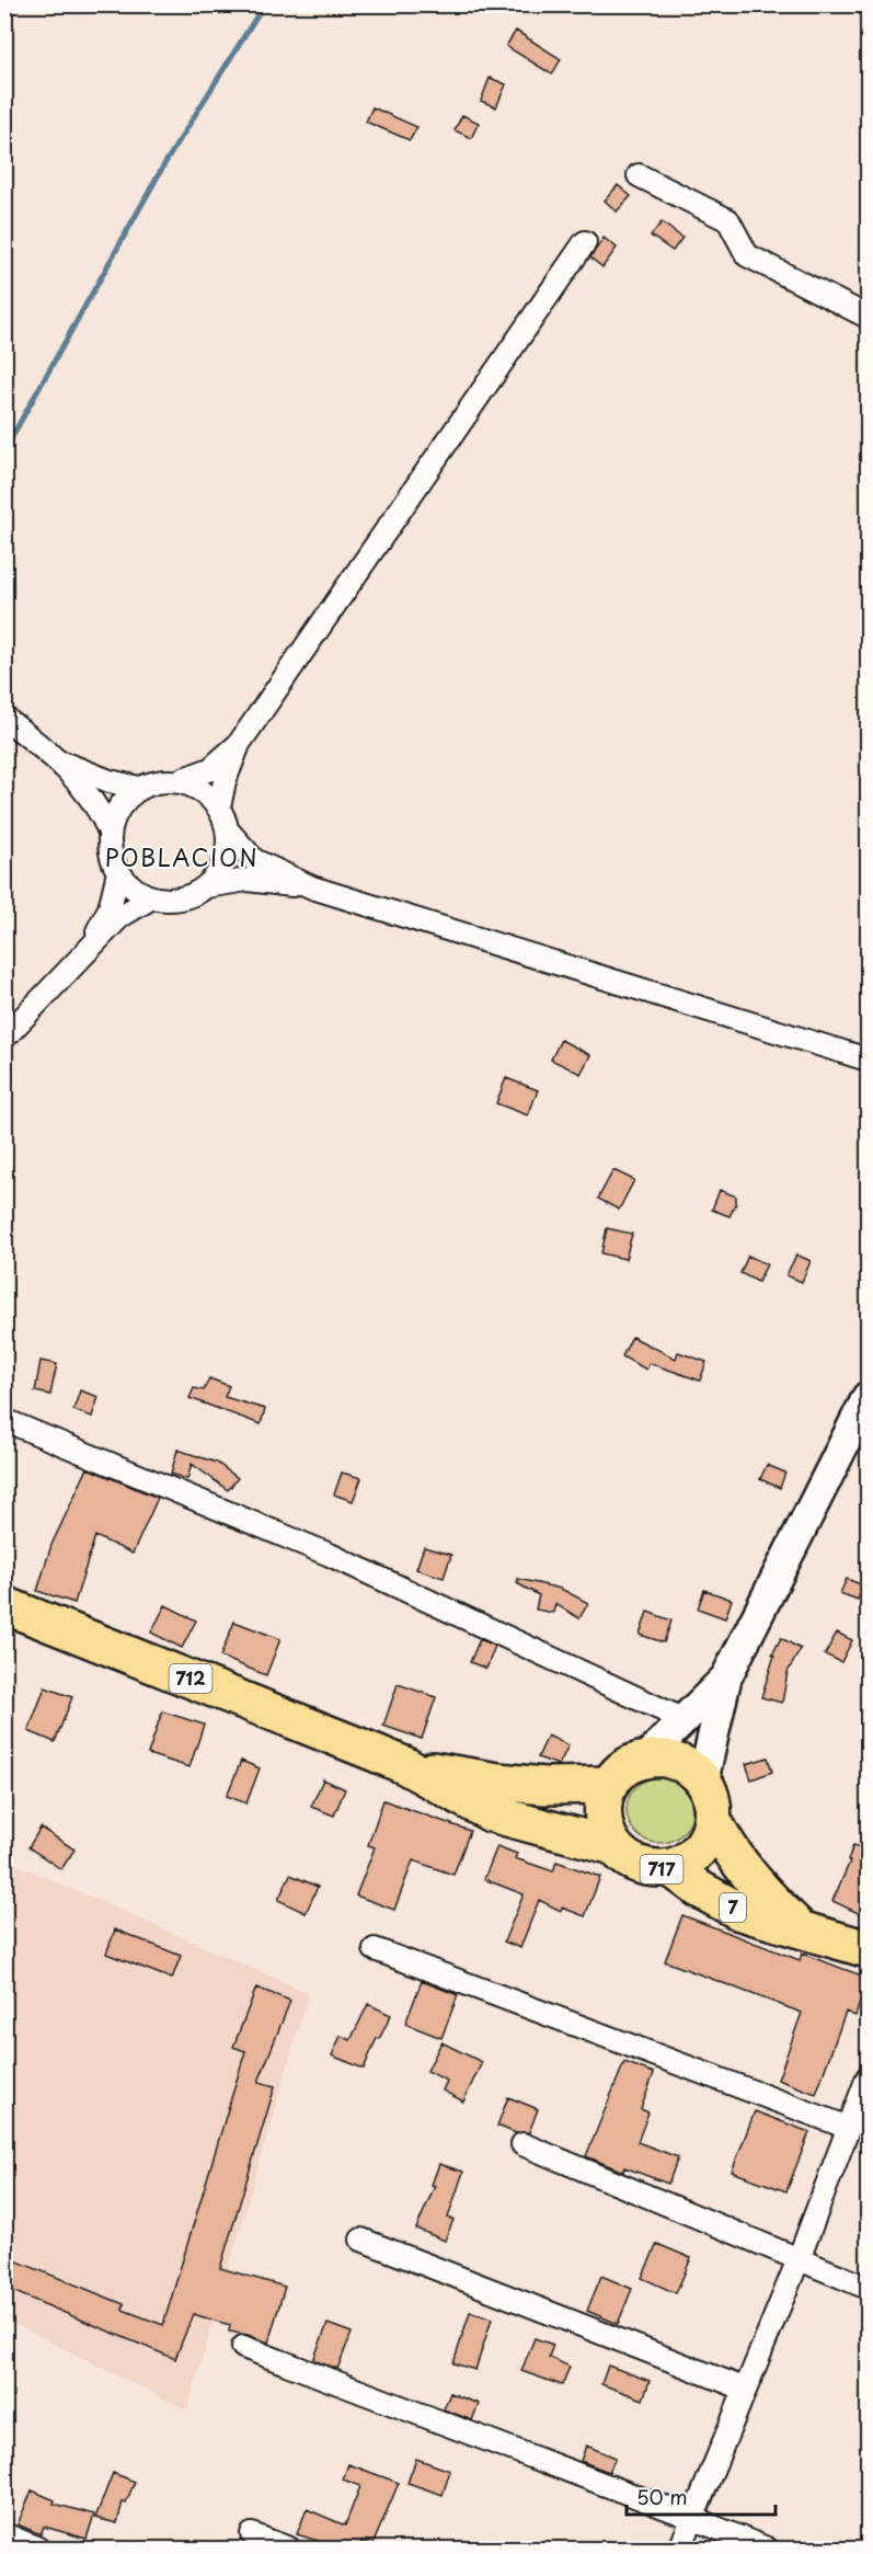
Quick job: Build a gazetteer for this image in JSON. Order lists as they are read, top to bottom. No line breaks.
{"streets":{"highway":["712","717","7"]},"crossings":[["712","717"],["712","7"],["717","7"]],"districts":["POBLACION"],"scale_bar":"50 m"}
